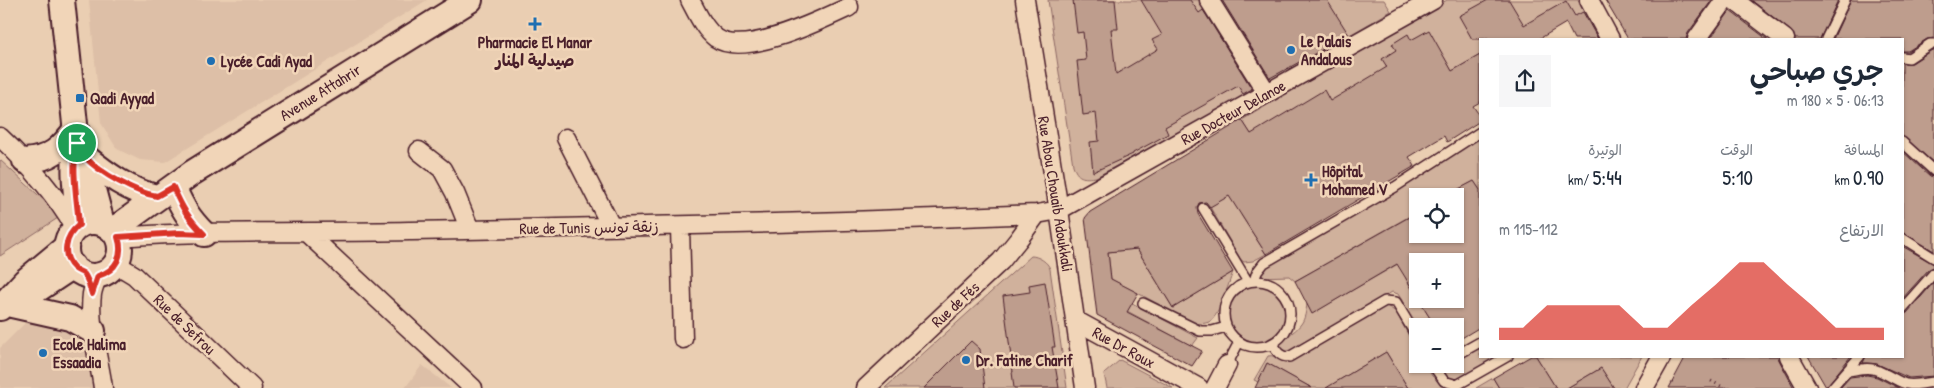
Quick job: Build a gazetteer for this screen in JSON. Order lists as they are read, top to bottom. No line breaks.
{"streets":{"street":["Avenue Attahrir","Rue Docteur Delanoe","Rue Abou Chouaib Adoukkali","Rue de Tunis زنقة تونس","Rue de Fés","Rue de Sefrou","Rue Dr Roux"]},"crossings":[["Avenue Attahrir","Rue de Tunis زنقة تونس"],["Avenue Attahrir","Rue de Sefrou"],["Rue Docteur Delanoe","Rue Abou Chouaib Adoukkali"],["Rue Docteur Delanoe","Rue de Tunis زنقة تونس"],["Rue Abou Chouaib Adoukkali","Rue de Tunis زنقة تونس"],["Rue Abou Chouaib Adoukkali","Rue Dr Roux"],["Rue de Tunis زنقة تونس","Rue de Fés"],["Rue de Tunis زنقة تونس","Rue de Sefrou"]],"places":{"health":["Pharmacie El Manar صيدلية المنار","Hôpital Mohamed V"],"other":["Le Palais Andalous","Lycée Cadi Ayad","Ecole Halima Essaadia","Dr. Fatine Charif"],"transit":["Qadi Ayyad"]},"page":{"heading":["جري صباحي","06:13 · 5 × 180 m"],"stats":[["المسافة","0.90 km"],["الوقت","5:10"],["الوتيرة","5:44 /km"]],"map_buttons":["+","−"],"chart":["الارتفاع","112–115 m"]}}
